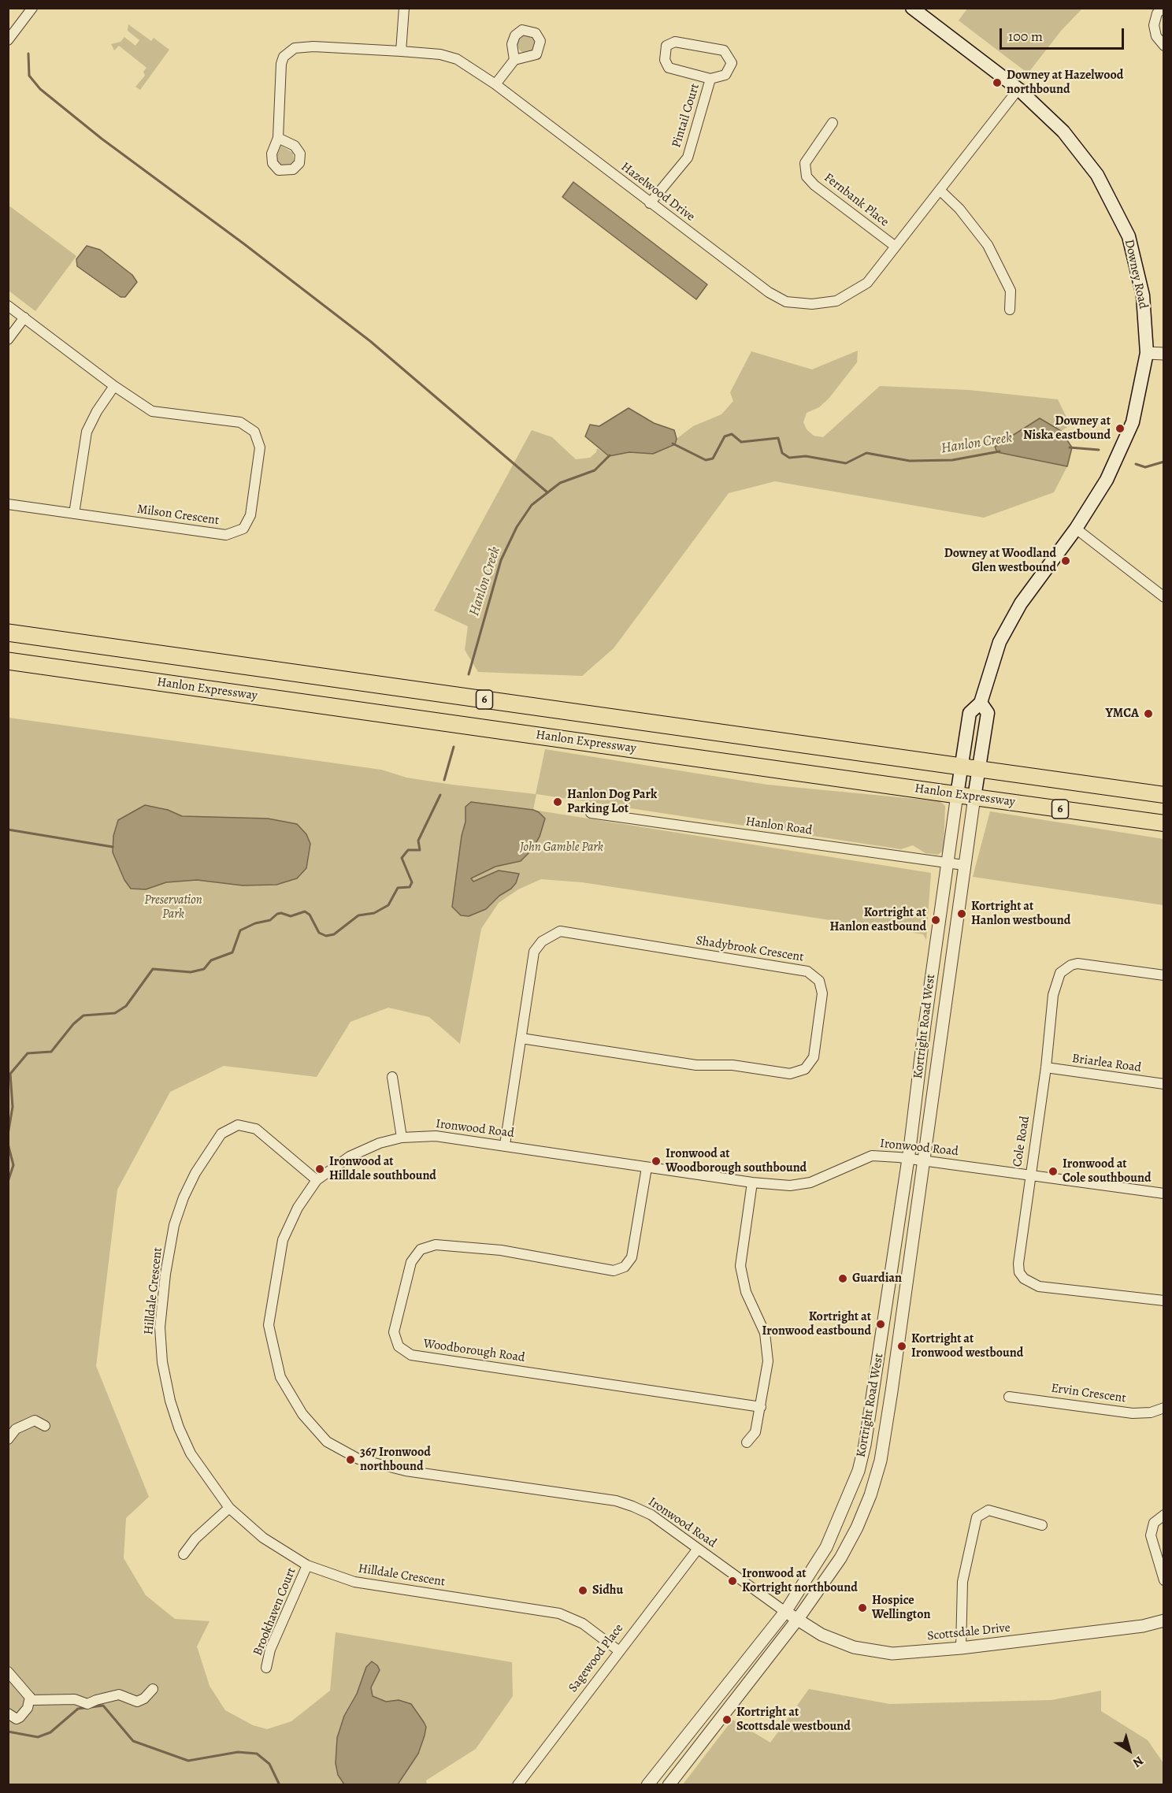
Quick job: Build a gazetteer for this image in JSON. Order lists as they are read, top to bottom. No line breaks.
{"streets":{"highway":["Hanlon Expressway","6"],"main road":["Downey Road","Kortright Road West"],"street":["Pintail Court","Hazelwood Drive","Fernbank Place","Milson Crescent","Hanlon Road","Shadybrook Crescent","Briarlea Road","Ironwood Road","Cole Road","Hilldale Crescent","Woodborough Road","Ervin Crescent","Brookhaven Court","Scottsdale Drive","Sagewood Place"]},"crossings":[["Pintail Court","Hazelwood Drive"],["Hazelwood Drive","Fernbank Place"],["Hazelwood Drive","Downey Road"],["Downey Road","6"],["Downey Road","Kortright Road West"],["Hanlon Expressway","Kortright Road West"],["6","Kortright Road West"],["Hanlon Road","Kortright Road West"],["Shadybrook Crescent","Ironwood Road"],["Kortright Road West","Ironwood Road"],["Kortright Road West","Scottsdale Drive"],["Briarlea Road","Cole Road"],["Ironwood Road","Cole Road"],["Ironwood Road","Hilldale Crescent"],["Ironwood Road","Woodborough Road"],["Ironwood Road","Scottsdale Drive"],["Ironwood Road","Sagewood Place"],["Hilldale Crescent","Brookhaven Court"],["Hilldale Crescent","Sagewood Place"]],"water":["Hanlon Creek"],"parks":["John Gamble Park","Preservation Park"],"places":["Downey at Hazelwood northbound","Downey at Niska eastbound","Downey at Woodland Glen westbound","YMCA","Hanlon Dog Park Parking Lot","Kortright at Hanlon westbound","Kortright at Hanlon eastbound","Ironwood at Woodborough southbound","Ironwood at Hilldale southbound","Ironwood at Cole southbound","Guardian","Kortright at Ironwood eastbound","Kortright at Ironwood westbound","367 Ironwood northbound","Ironwood at Kortright northbound","Sidhu","Hospice Wellington","Kortright at Scottsdale westbound"],"scale_bar":"100 m","north":"bottom right"}
